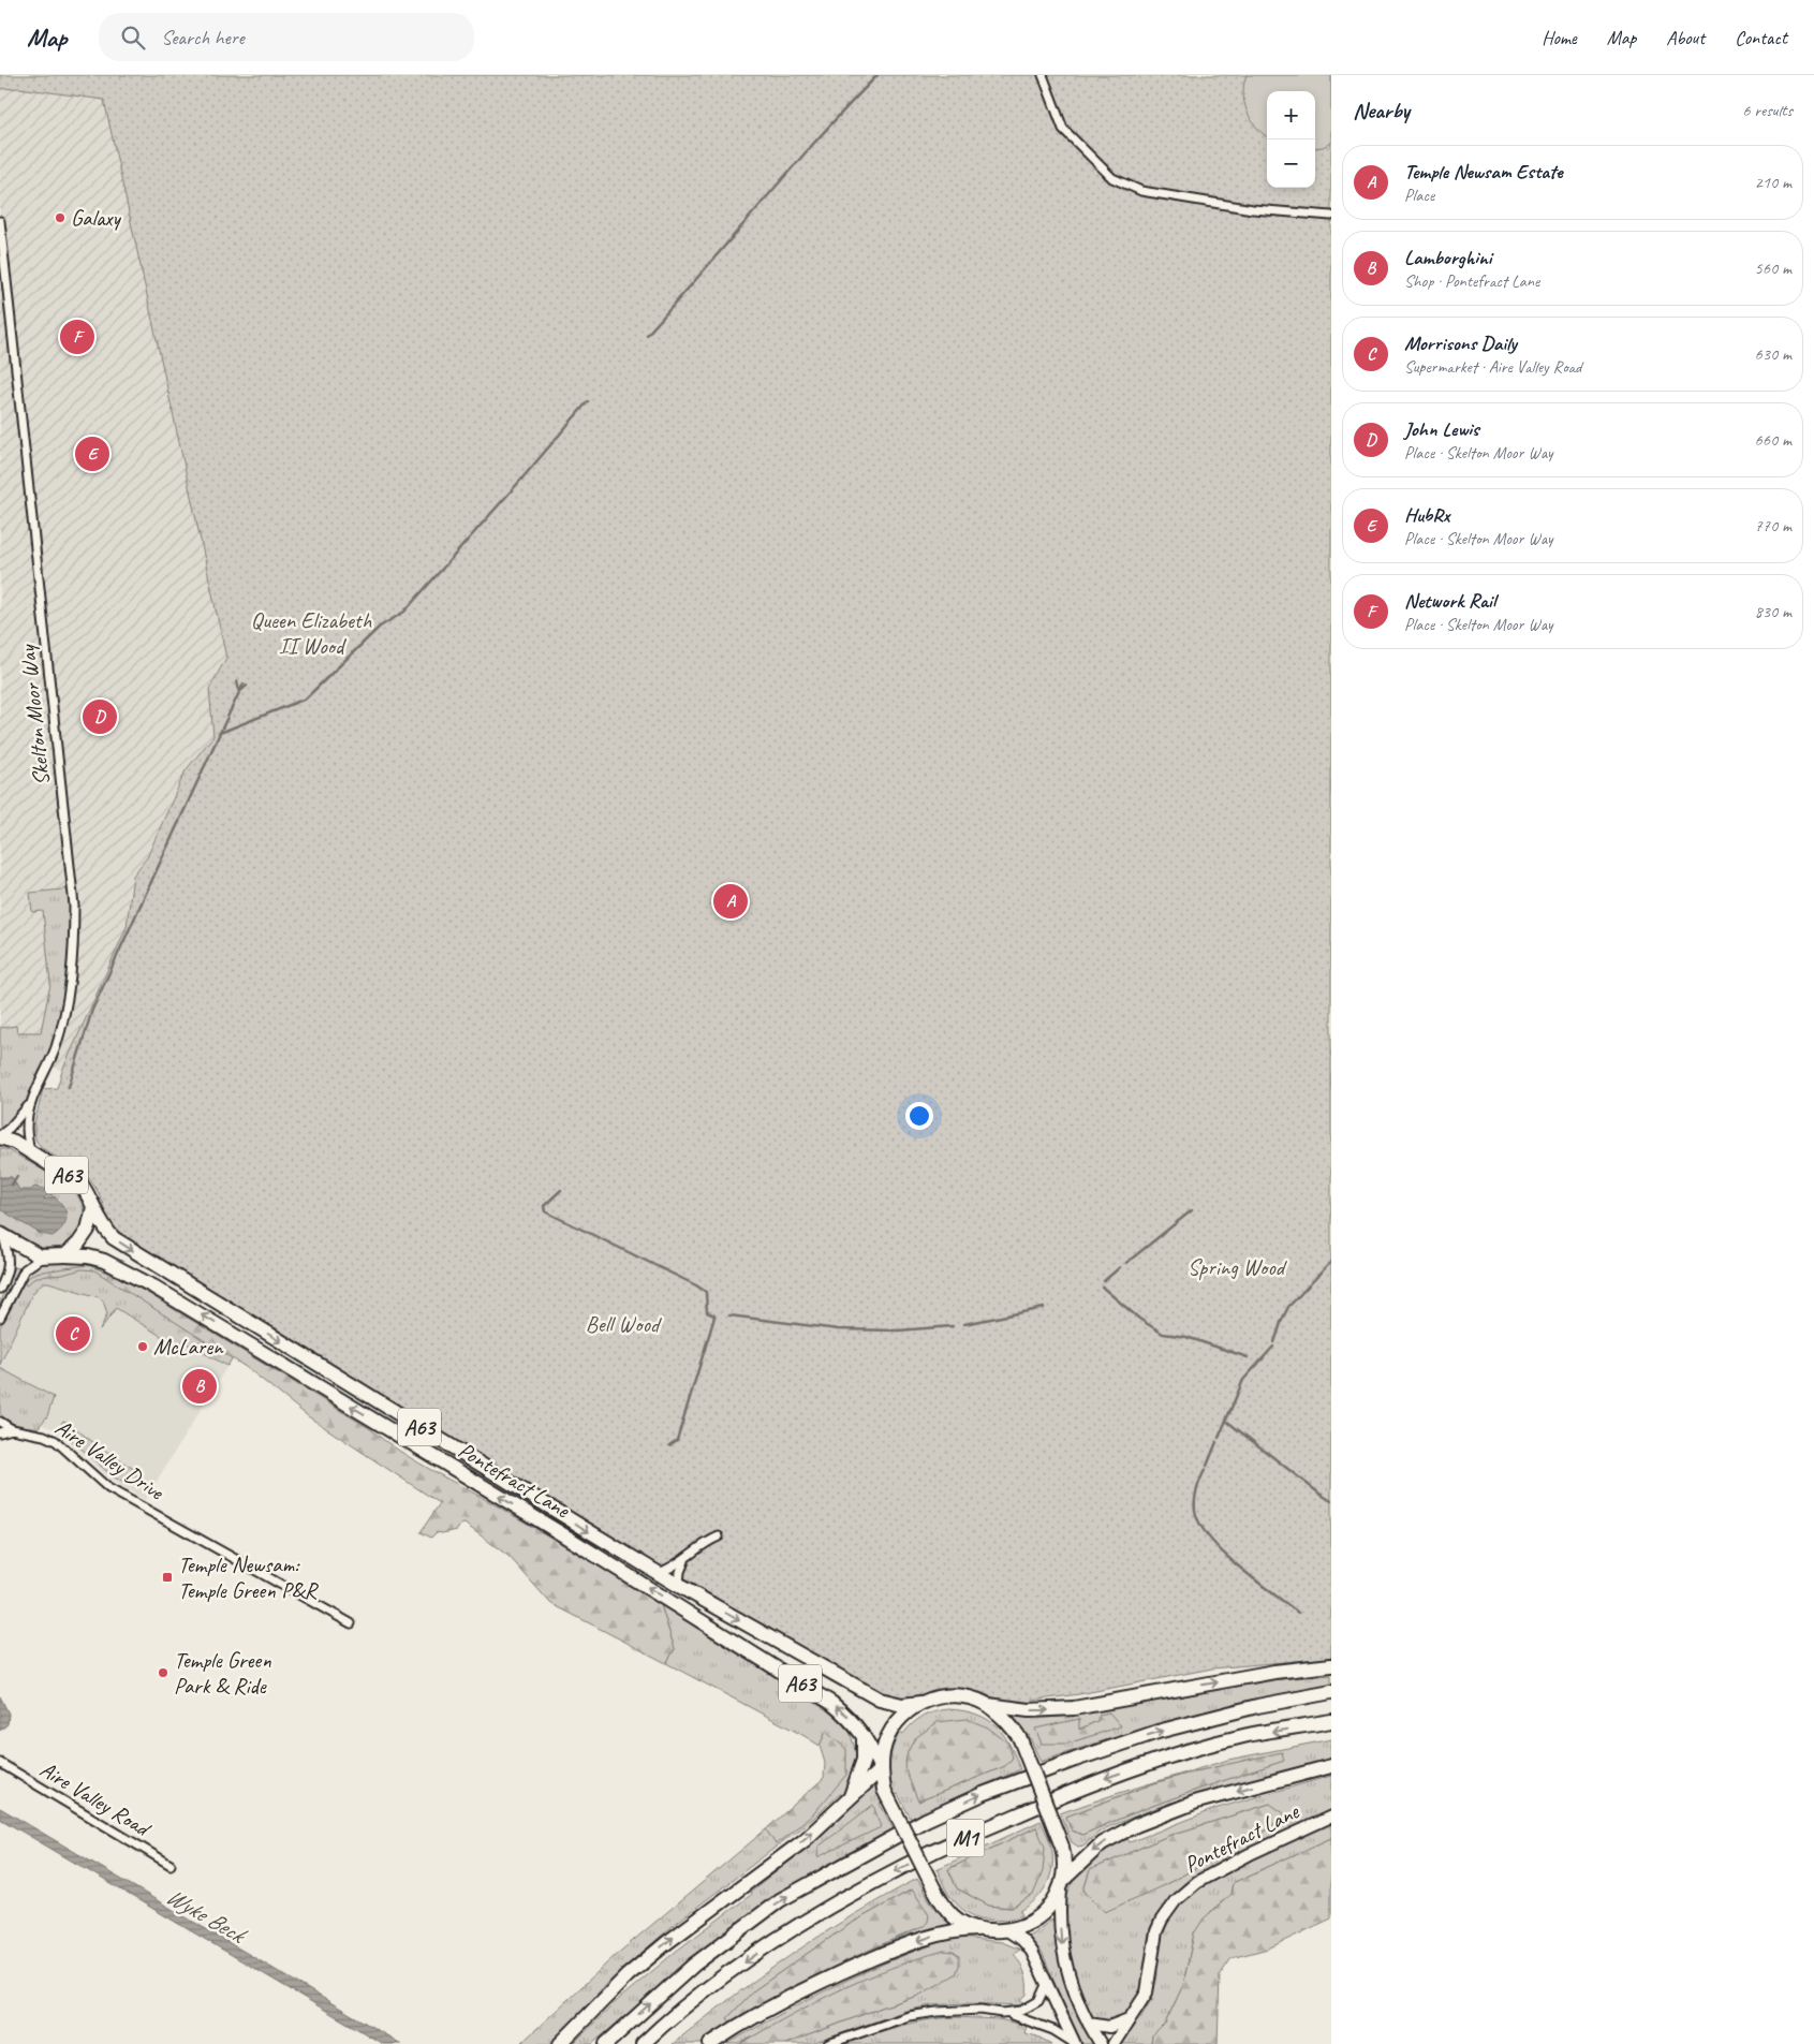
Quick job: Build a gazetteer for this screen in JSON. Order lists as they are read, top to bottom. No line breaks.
{"streets":{"highway":["A63","Pontefract Lane","M1"],"street":["Skelton Moor Way","Aire Valley Drive","Aire Valley Road"]},"crossings":[["Skelton Moor Way","A63"],["A63","Pontefract Lane"]],"water":["Wyke Beck"],"parks":["Queen Elizabeth II Wood","Spring Wood","Bell Wood"],"places":{"other":["Galaxy","McLaren","Temple Green Park & Ride"],"transit":["Temple Newsam: Temple Green P&R"]},"page":{"header":"Map","search":"Search here","nav":["Home","Map","About","Contact"],"heading":["Nearby","6 results"],"map_buttons":["+","−"],"list":[{"mark":"A","name":"Temple Newsam Estate","note":"Place","value":"210 m"},{"mark":"B","name":"Lamborghini","note":"Shop · Pontefract Lane","value":"560 m"},{"mark":"C","name":"Morrisons Daily","note":"Supermarket · Aire Valley Road","value":"630 m"},{"mark":"D","name":"John Lewis","note":"Place · Skelton Moor Way","value":"660 m"},{"mark":"E","name":"HubRx","note":"Place · Skelton Moor Way","value":"770 m"},{"mark":"F","name":"Network Rail","note":"Place · Skelton Moor Way","value":"830 m"}],"pins":["F","E","D","A","C","B"]}}
